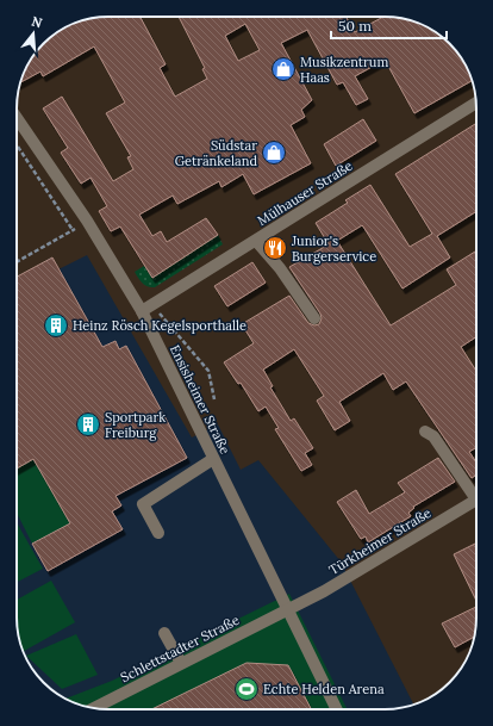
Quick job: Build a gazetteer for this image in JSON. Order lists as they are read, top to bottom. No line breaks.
{"streets":{"street":["Mülhauser Straße","Ensisheimer Straße","Türkheimer Straße","Schlettstadter Straße"]},"crossings":[["Mülhauser Straße","Ensisheimer Straße"],["Ensisheimer Straße","Türkheimer Straße"],["Ensisheimer Straße","Schlettstadter Straße"],["Türkheimer Straße","Schlettstadter Straße"]],"places":{"shop":["Musikzentrum Haas","Südstar Getränkeland"],"restaurant":["Junior's Burgerservice"],"building":["Heinz Rösch Kegelsporthalle","Sportpark Freiburg"],"sports":["Echte Helden Arena"]},"scale_bar":"50 m","north":"top"}
